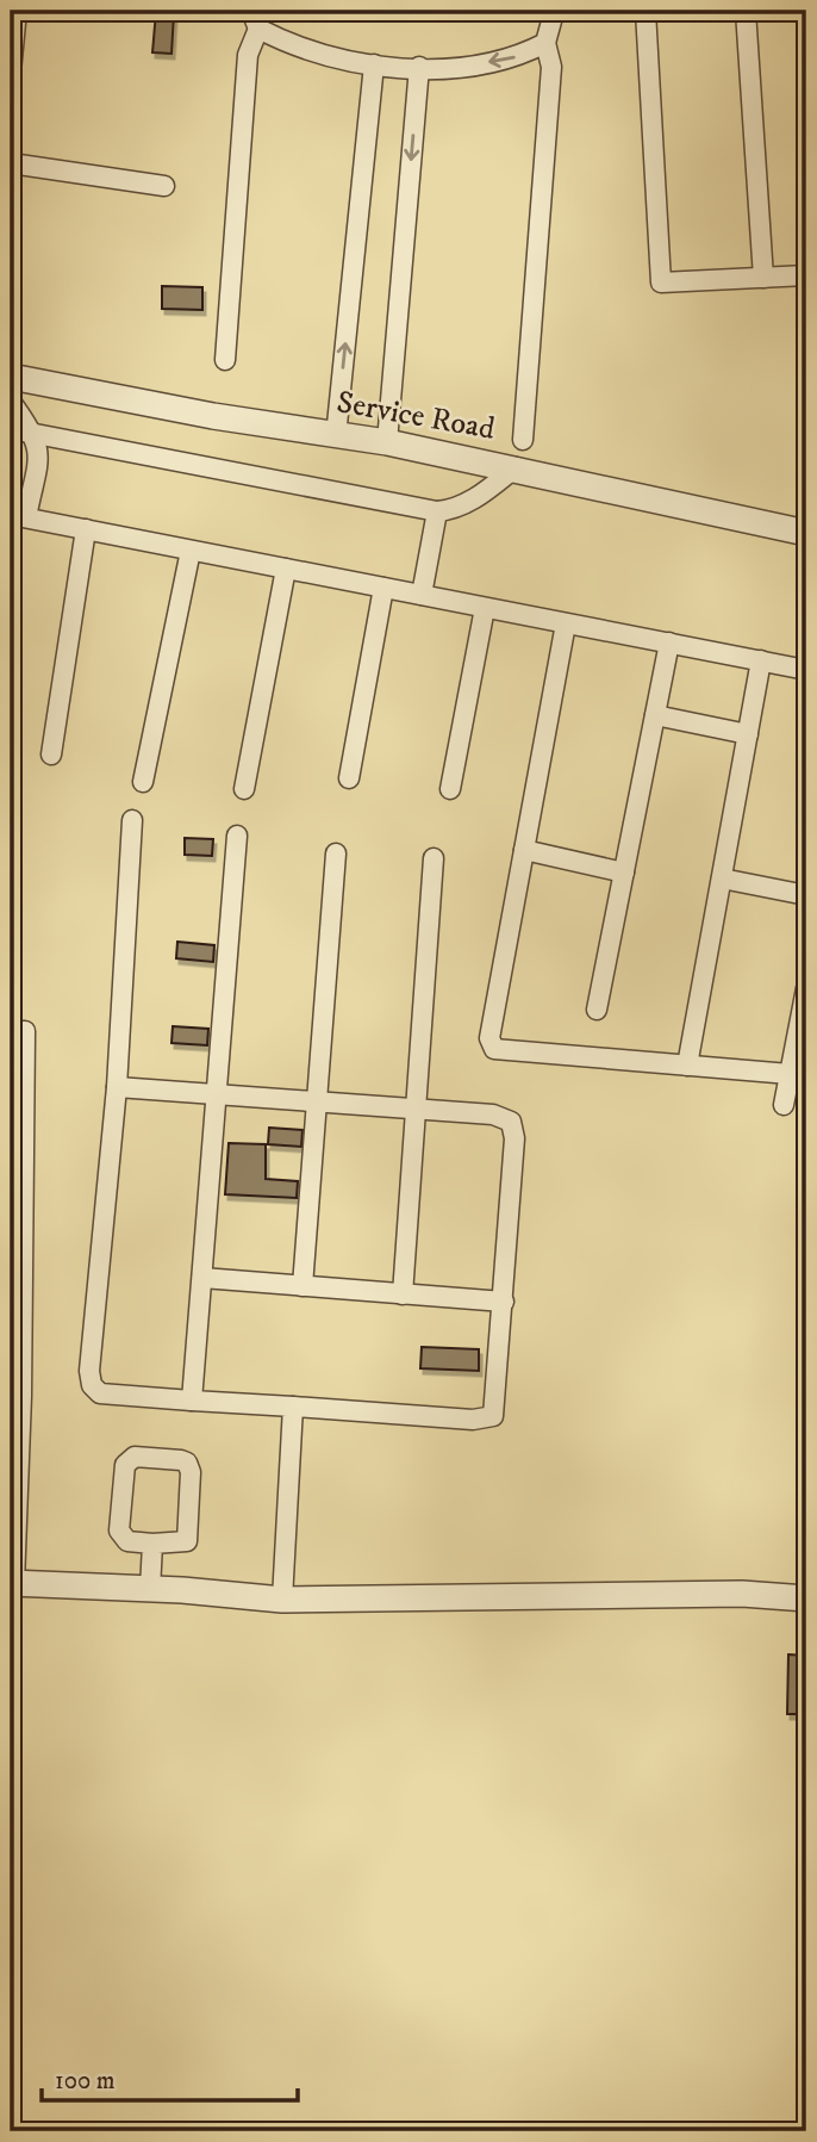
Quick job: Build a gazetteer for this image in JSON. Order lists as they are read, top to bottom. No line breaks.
{"streets":{"street":["Service Road"]},"scale_bar":"100 m"}
